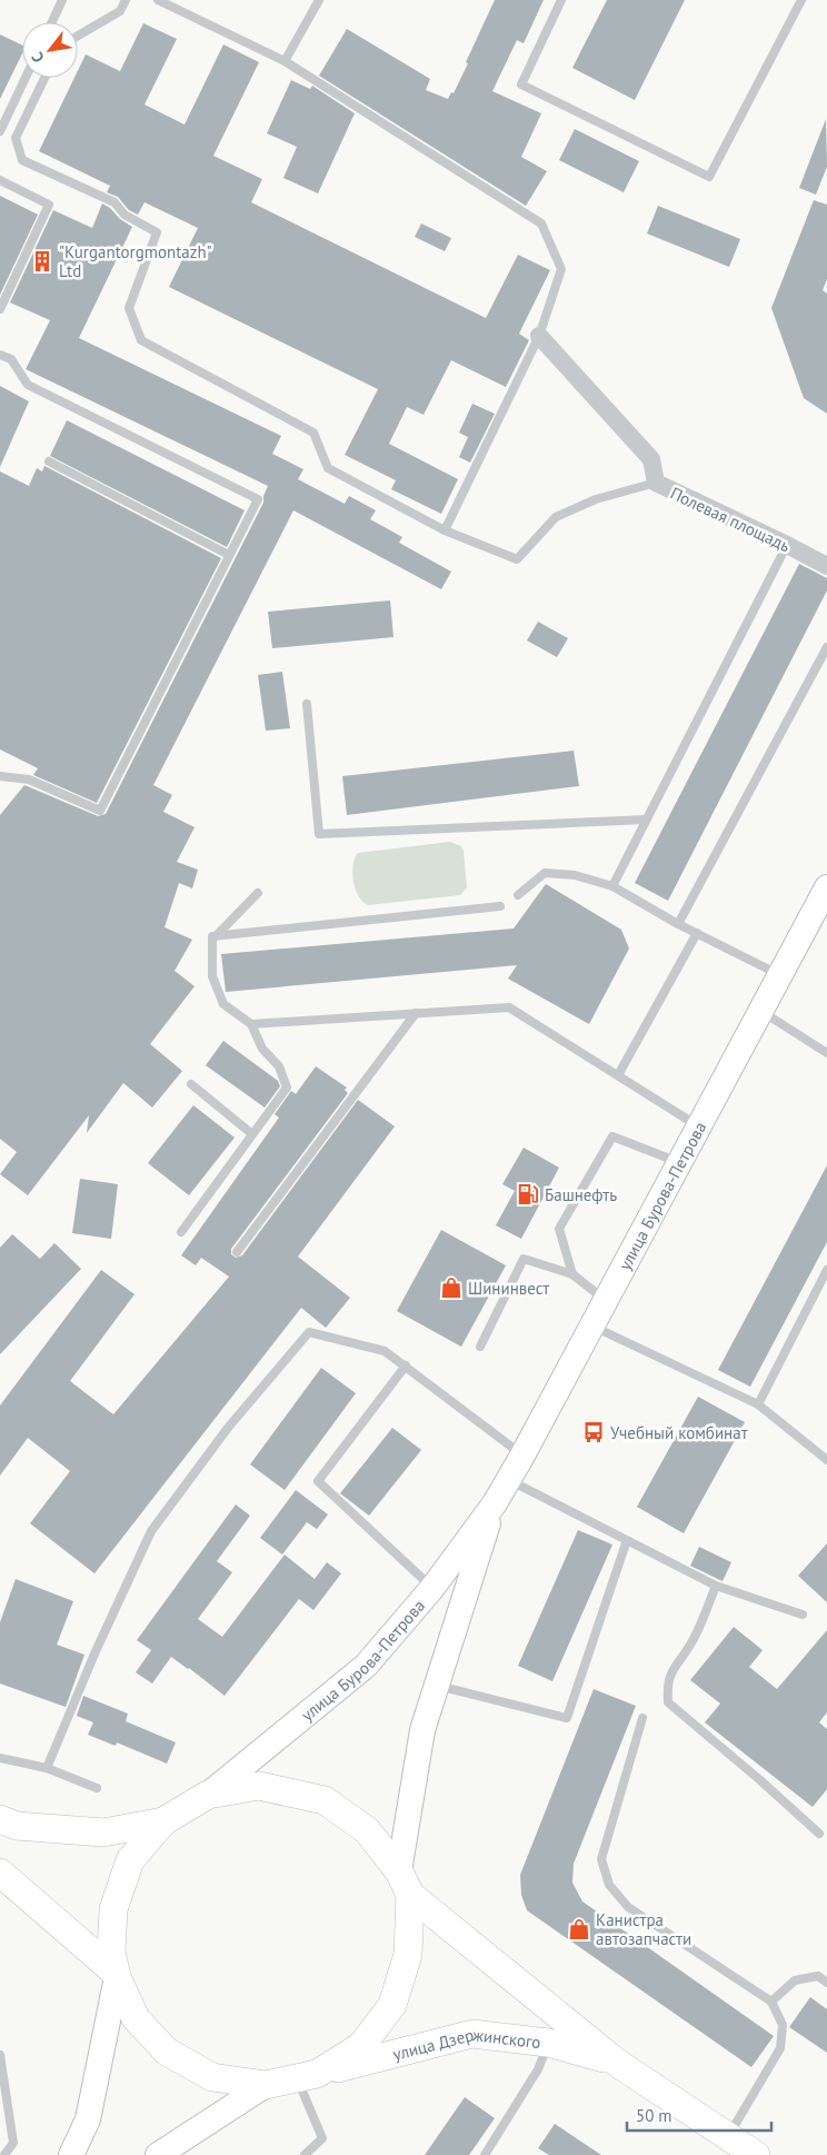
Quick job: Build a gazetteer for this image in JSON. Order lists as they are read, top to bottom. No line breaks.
{"streets":{"main road":["улица Бурова-Петрова","улица Дзержинского"],"street":["Полевая площадь"]},"crossings":[["улица Бурова-Петрова","улица Дзержинского"]],"places":{"building":["\"Kurgantorgmontazh\" Ltd"],"fuel station":["Башнефть"],"shop":["Шининвест","Канистра автозапчасти"],"bus stop":["Учебный комбинат"]},"scale_bar":"50 m","north":"bottom left"}
